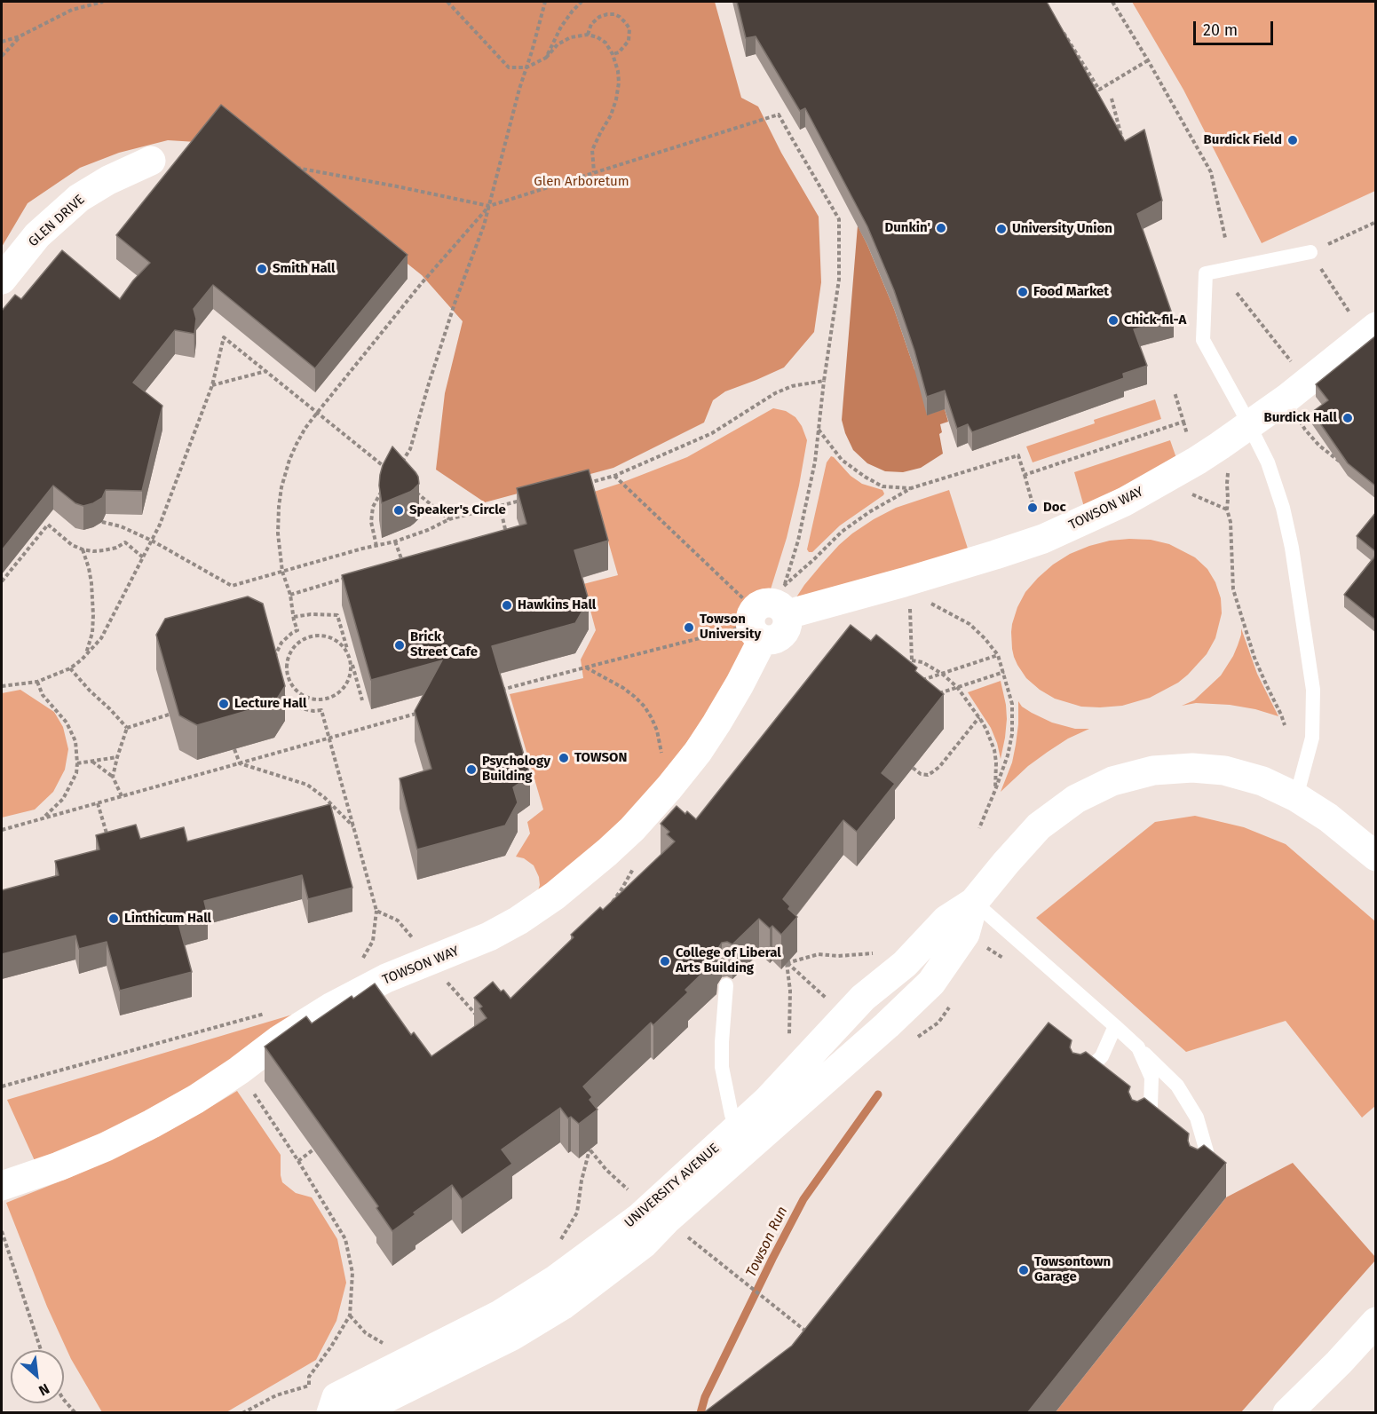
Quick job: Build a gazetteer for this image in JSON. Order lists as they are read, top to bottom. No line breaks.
{"streets":{"street":["GLEN DRIVE","TOWSON WAY","UNIVERSITY AVENUE"]},"water":["Towson Run"],"parks":["Glen Arboretum"],"places":["Burdick Field","Dunkin'","University Union","Smith Hall","Food Market","Chick-fil-A","Burdick Hall","Doc","Speaker's Circle","Hawkins Hall","Towson University","Brick Street Cafe","Lecture Hall","TOWSON","Psychology Building","Linthicum Hall","College of Liberal Arts Building","Towsontown Garage"],"scale_bar":"20 m","north":"bottom right"}
